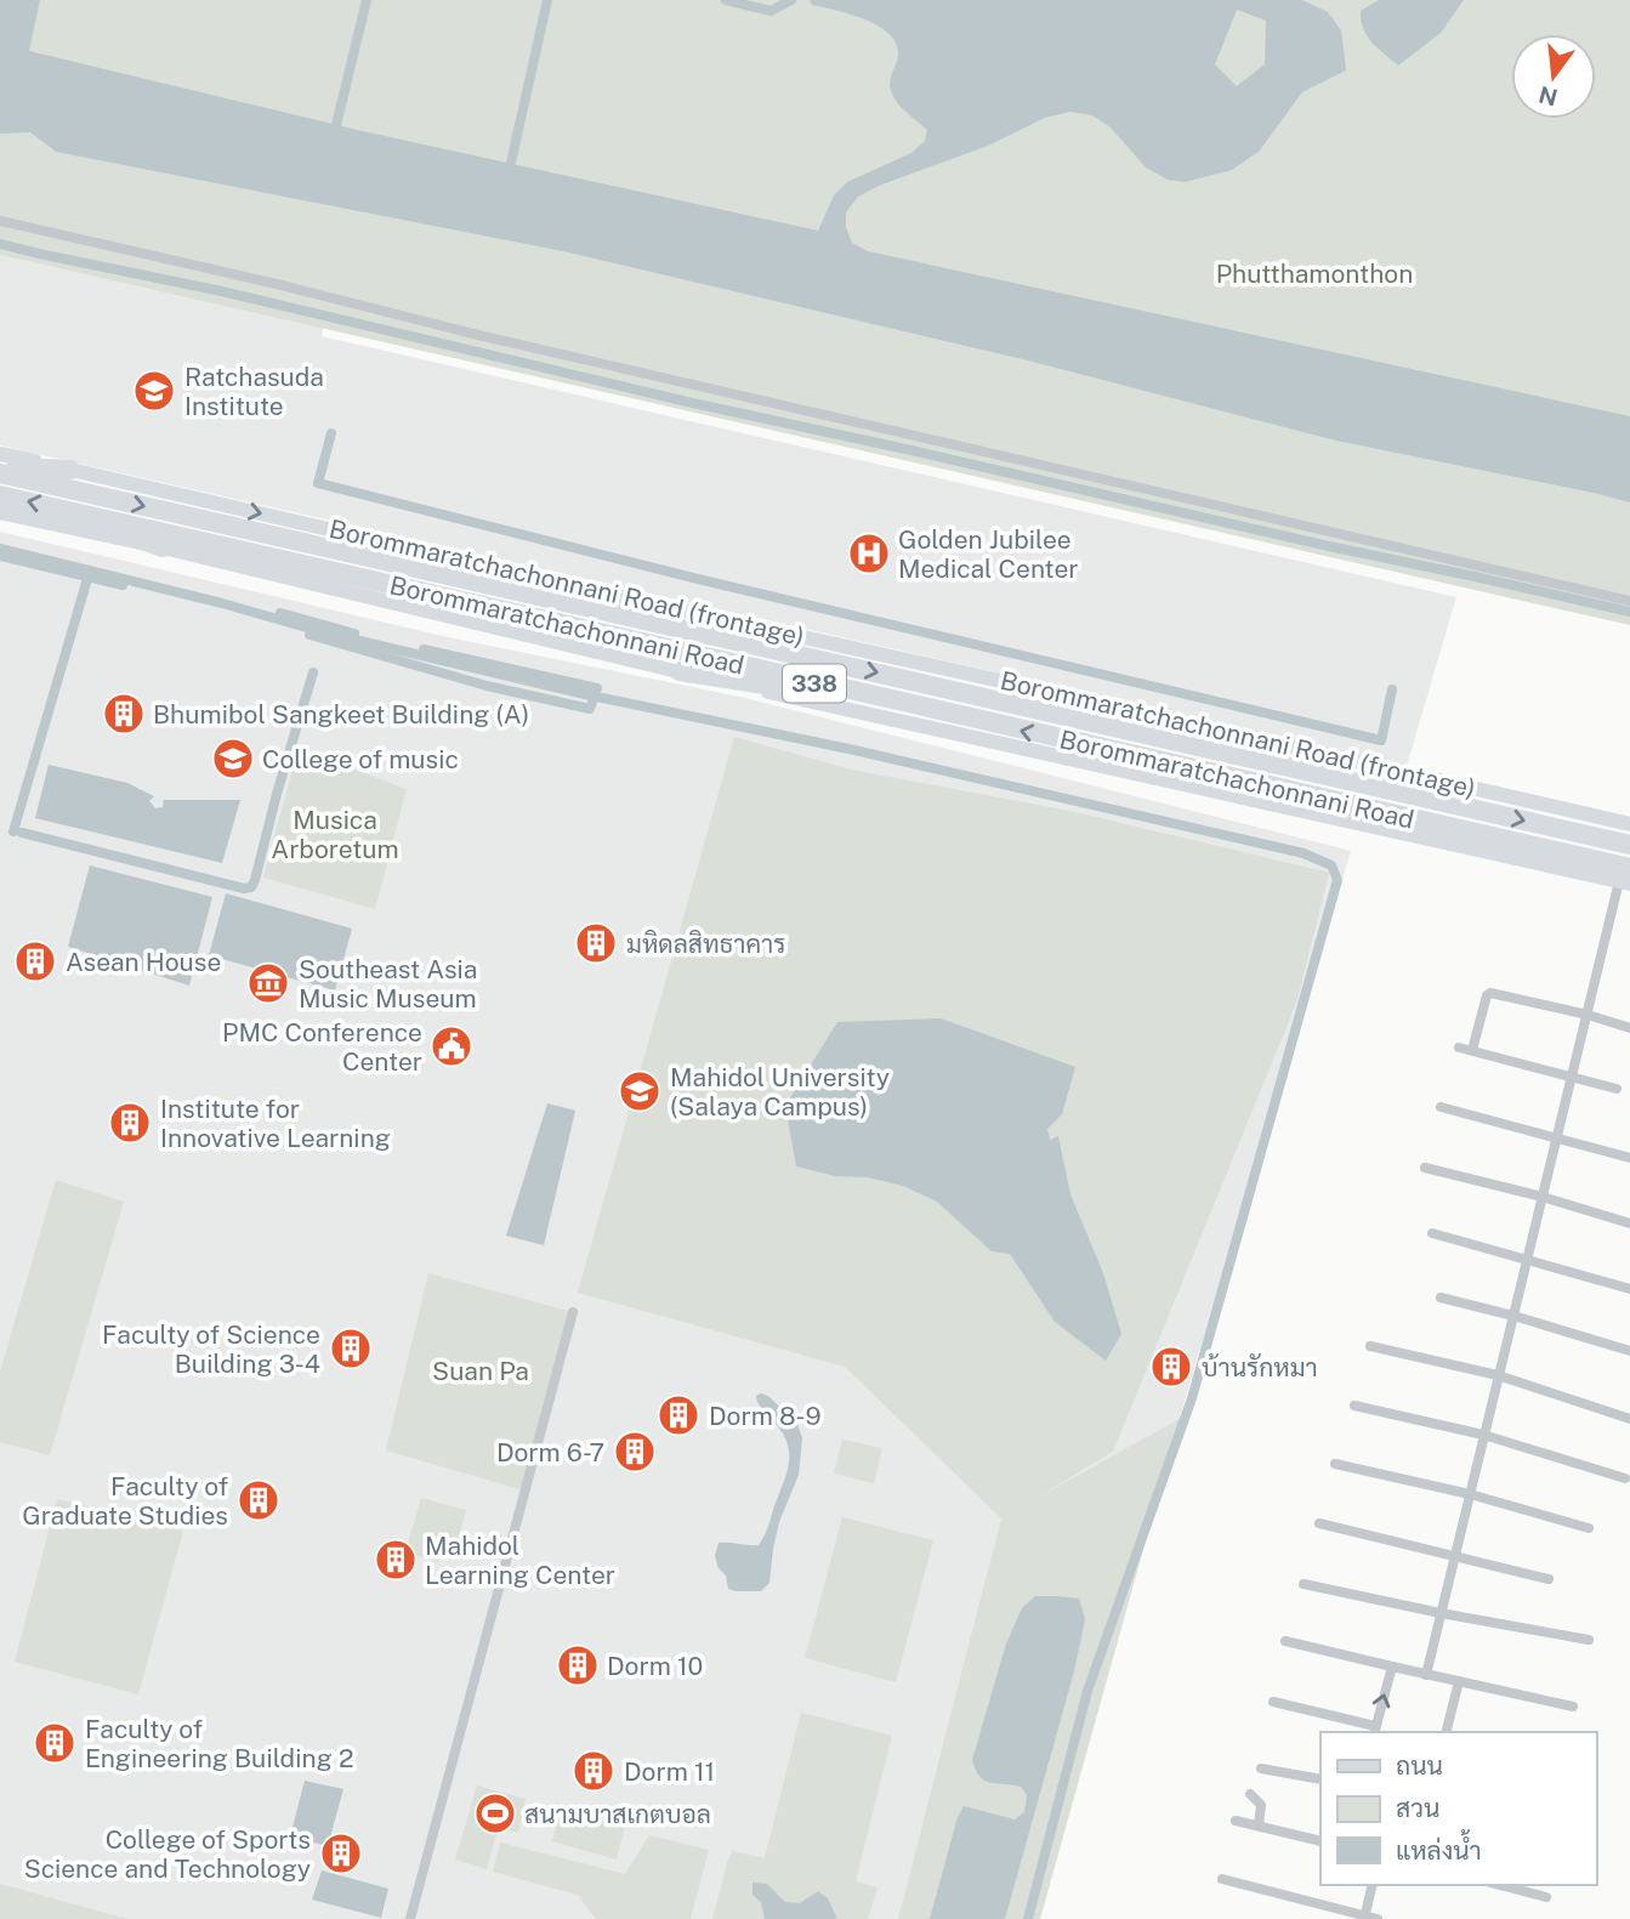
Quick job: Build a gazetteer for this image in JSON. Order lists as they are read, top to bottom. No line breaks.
{"streets":{"highway":["Borommaratchachonnani Road","338"],"main road":["Borommaratchachonnani Road (frontage)"]},"crossings":[["Borommaratchachonnani Road","338"]],"parks":["Phutthamonthon","Musica Arboretum","Suan Pa"],"places":{"school or university":["Ratchasuda Institute","College of music","Mahidol University (Salaya Campus)"],"hospital":["Golden Jubilee Medical Center"],"building":["Bhumibol Sangkeet Building (A)","มหิดลสิทธาคาร","Asean House","Institute for Innovative Learning","Faculty of Science Building 3-4","บ้านรักหมา","Dorm 8-9","Dorm 6-7","Faculty of Graduate Studies","Mahidol Learning Center","Dorm 10","Faculty of Engineering Building 2","Dorm 11","College of Sports Science and Technology"],"museum":["Southeast Asia Music Museum"],"public building":["PMC Conference Center"],"sports":["สนามบาสเกตบอล"]},"legend":["ถนน","สวน","แหล่งน้ำ"],"north":"bottom"}
